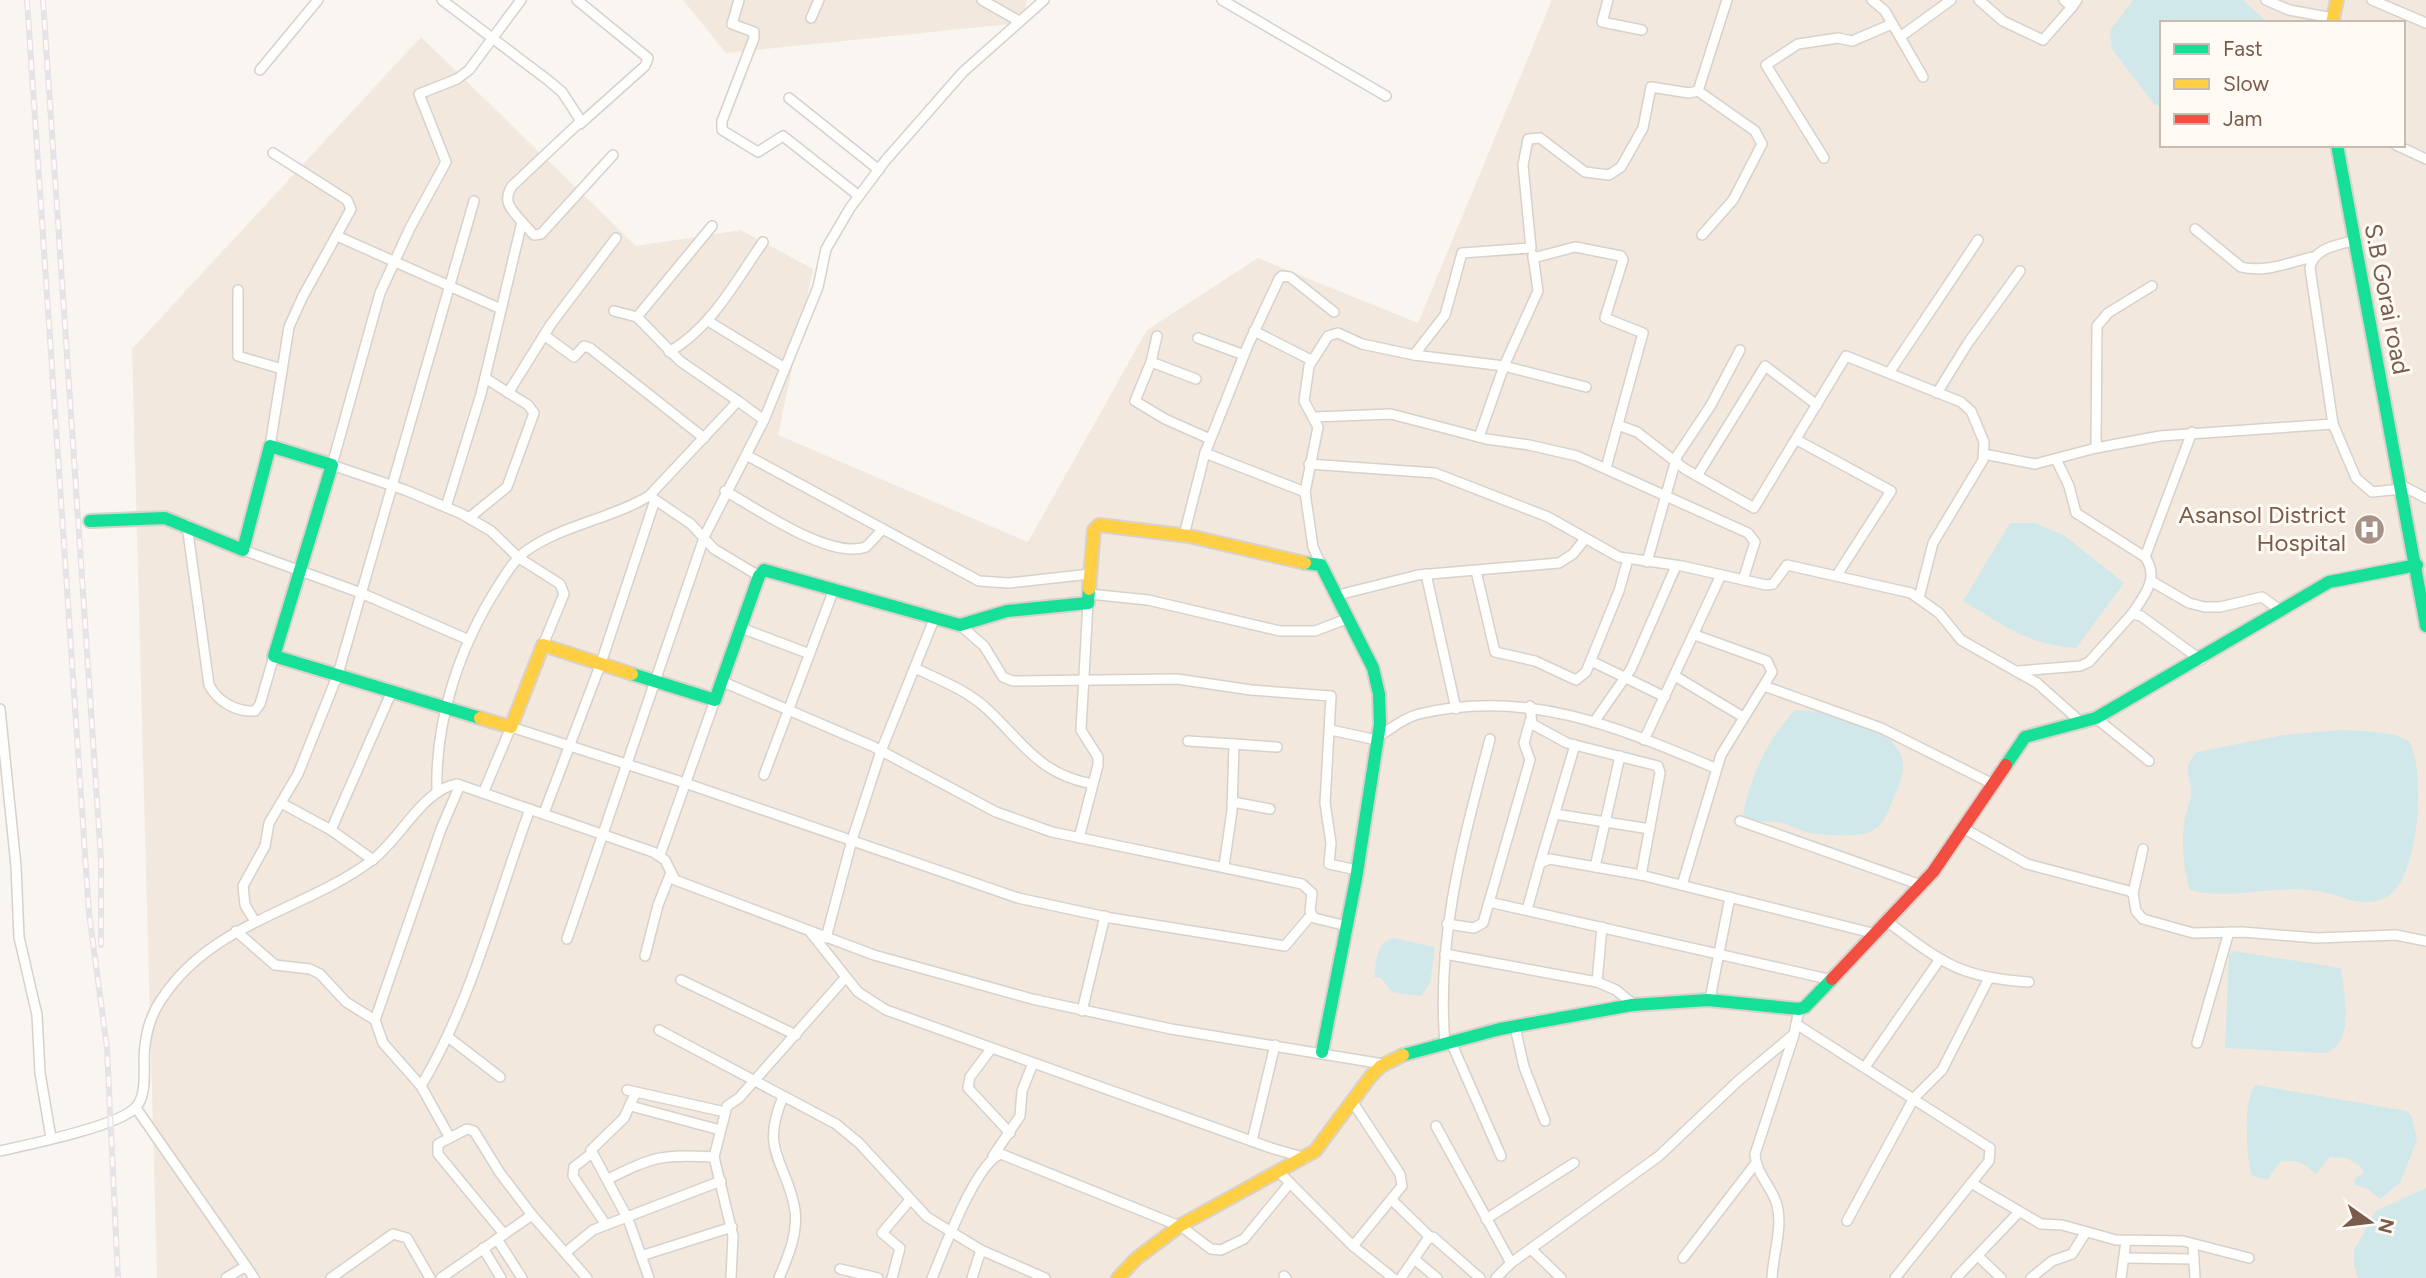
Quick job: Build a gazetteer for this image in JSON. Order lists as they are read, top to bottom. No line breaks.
{"streets":{"street":["S.B Gorai road"]},"places":{"hospital":["Asansol District Hospital"]},"legend":["Fast","Slow","Jam"],"north":"right"}
